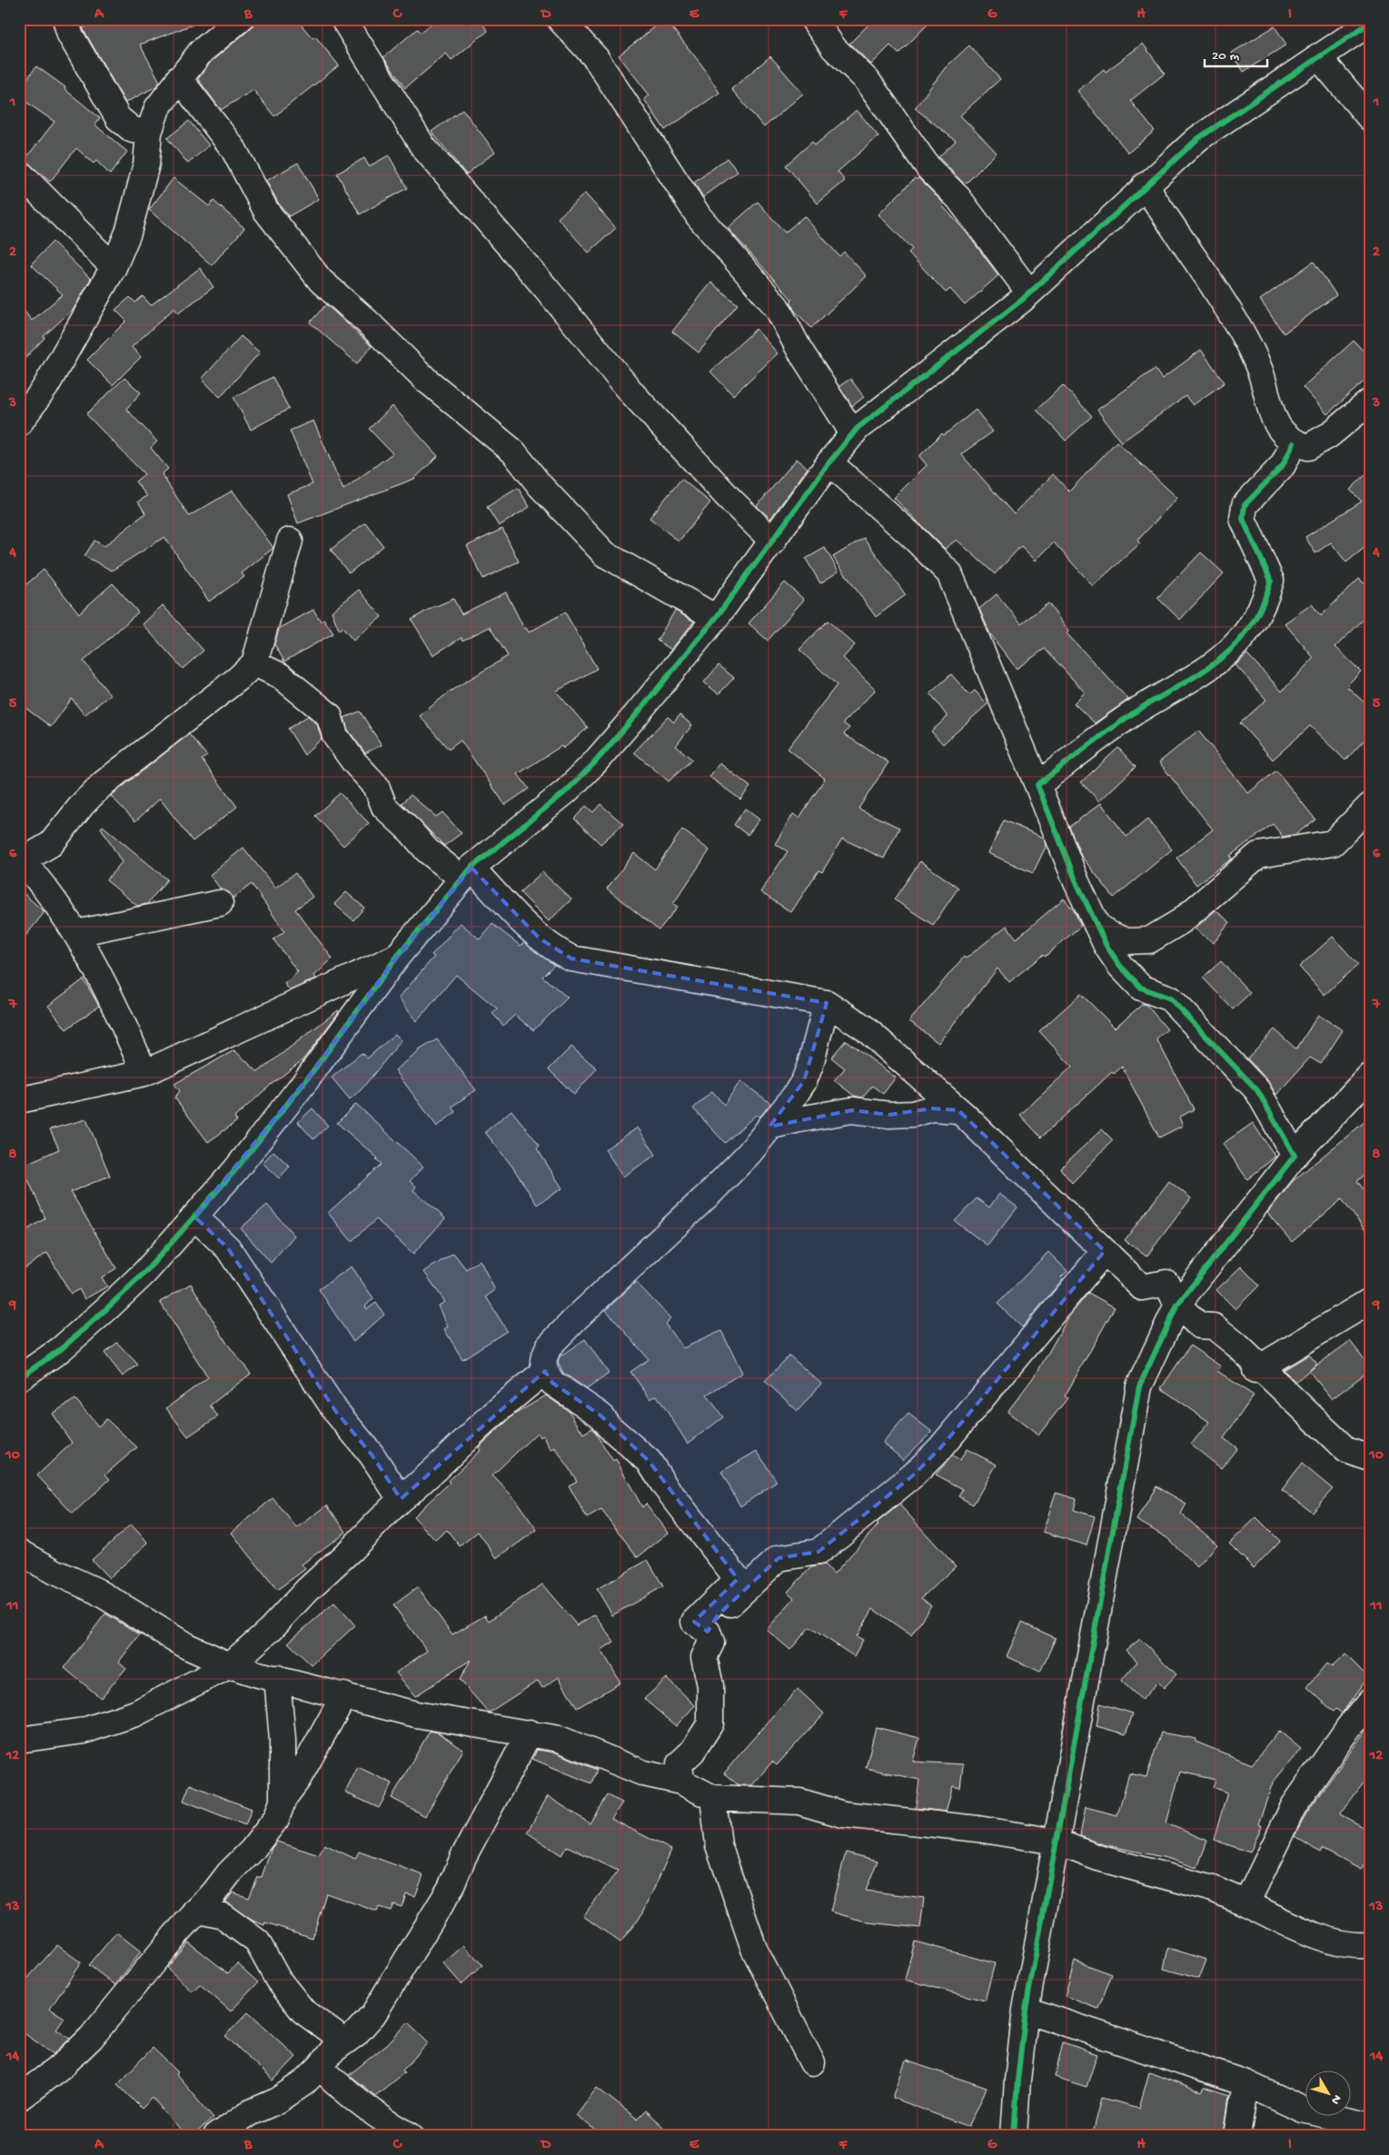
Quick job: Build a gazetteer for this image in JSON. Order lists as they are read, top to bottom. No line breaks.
{"scale_bar":"20 m","north":"bottom right","grid":{"columns":["A","B","C","D","E","F","G","H","I"],"rows":["1","2","3","4","5","6","7","8","9","10","11","12","13","14"]}}
